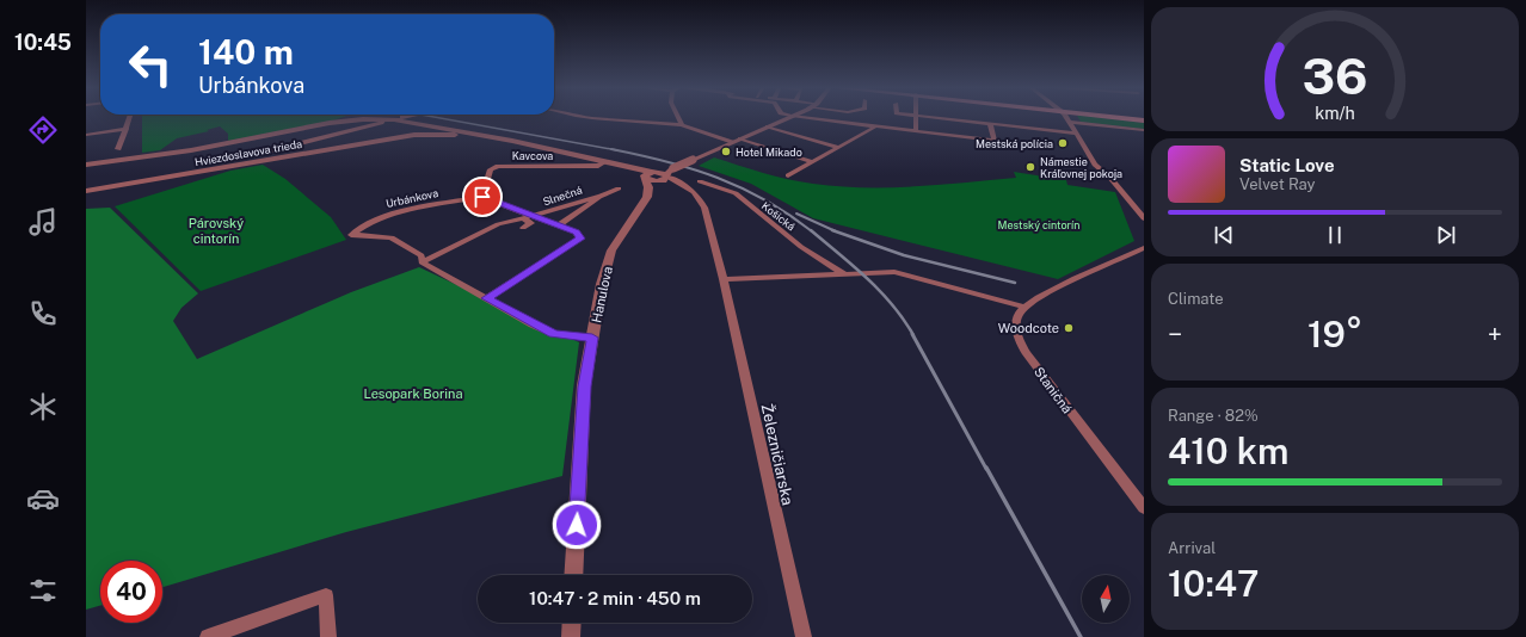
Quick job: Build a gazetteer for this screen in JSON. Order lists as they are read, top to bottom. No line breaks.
{"streets":{"street":["Hviezdoslavova trieda","Kavcova","Slnečná","Urbánkova","Košická","Hanulova","Staničná","Železničiarska"]},"crossings":[["Hviezdoslavova trieda","Železničiarska"],["Kavcova","Slnečná"],["Kavcova","Urbánkova"],["Kavcova","Železničiarska"],["Slnečná","Urbánkova"],["Hanulova","Železničiarska"]],"parks":["Párovský cintorín","Mestský cintorín","Lesopark Borina"],"places":["Mestská polícia","Hotel Mikado","Námestie Kráľovnej pokoja","Woodcote"],"north":"top","page":{"tabs":"10:45","turn":["140 m","Urbánkova"],"song":["Static Love","Velvet Ray"],"tile":["Climate",["Range · 82%","410 km"],["Arrival","10:47"]],"heat":["−","19°","+"],"limit":"40","trip":"10:47 · 2 min · 450 m","gauge":["36","km/h"]}}
